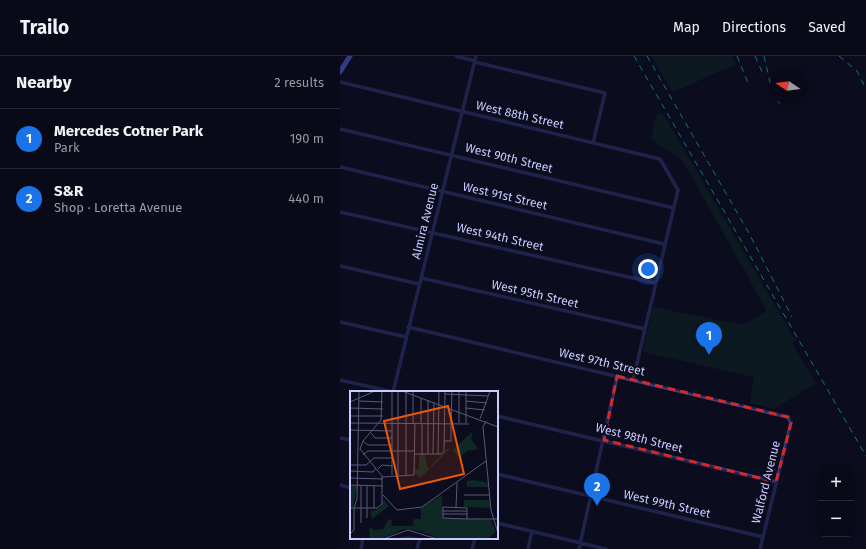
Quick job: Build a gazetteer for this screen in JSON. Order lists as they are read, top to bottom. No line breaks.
{"streets":{"street":["West 88th Street","West 90th Street","West 91st Street","Almira Avenue","West 94th Street","West 95th Street","West 97th Street","West 98th Street","Walford Avenue","West 99th Street"]},"crossings":[["West 88th Street","West 90th Street"],["West 88th Street","Almira Avenue"],["West 90th Street","Almira Avenue"],["West 91st Street","Almira Avenue"],["Almira Avenue","West 94th Street"],["Almira Avenue","West 95th Street"],["Almira Avenue","West 97th Street"],["West 97th Street","Walford Avenue"],["West 98th Street","Walford Avenue"],["Walford Avenue","West 99th Street"]],"north":"left","page":{"header":"Trailo","nav":["Map","Directions","Saved"],"heading":["Nearby","2 results"],"list":[{"mark":"1","name":"Mercedes Cotner Park","note":"Park","value":"190 m"},{"mark":"2","name":"S&R","note":"Shop · Loretta Avenue","value":"440 m"}],"pins":["1","2"],"map_buttons":["+","−"]}}
